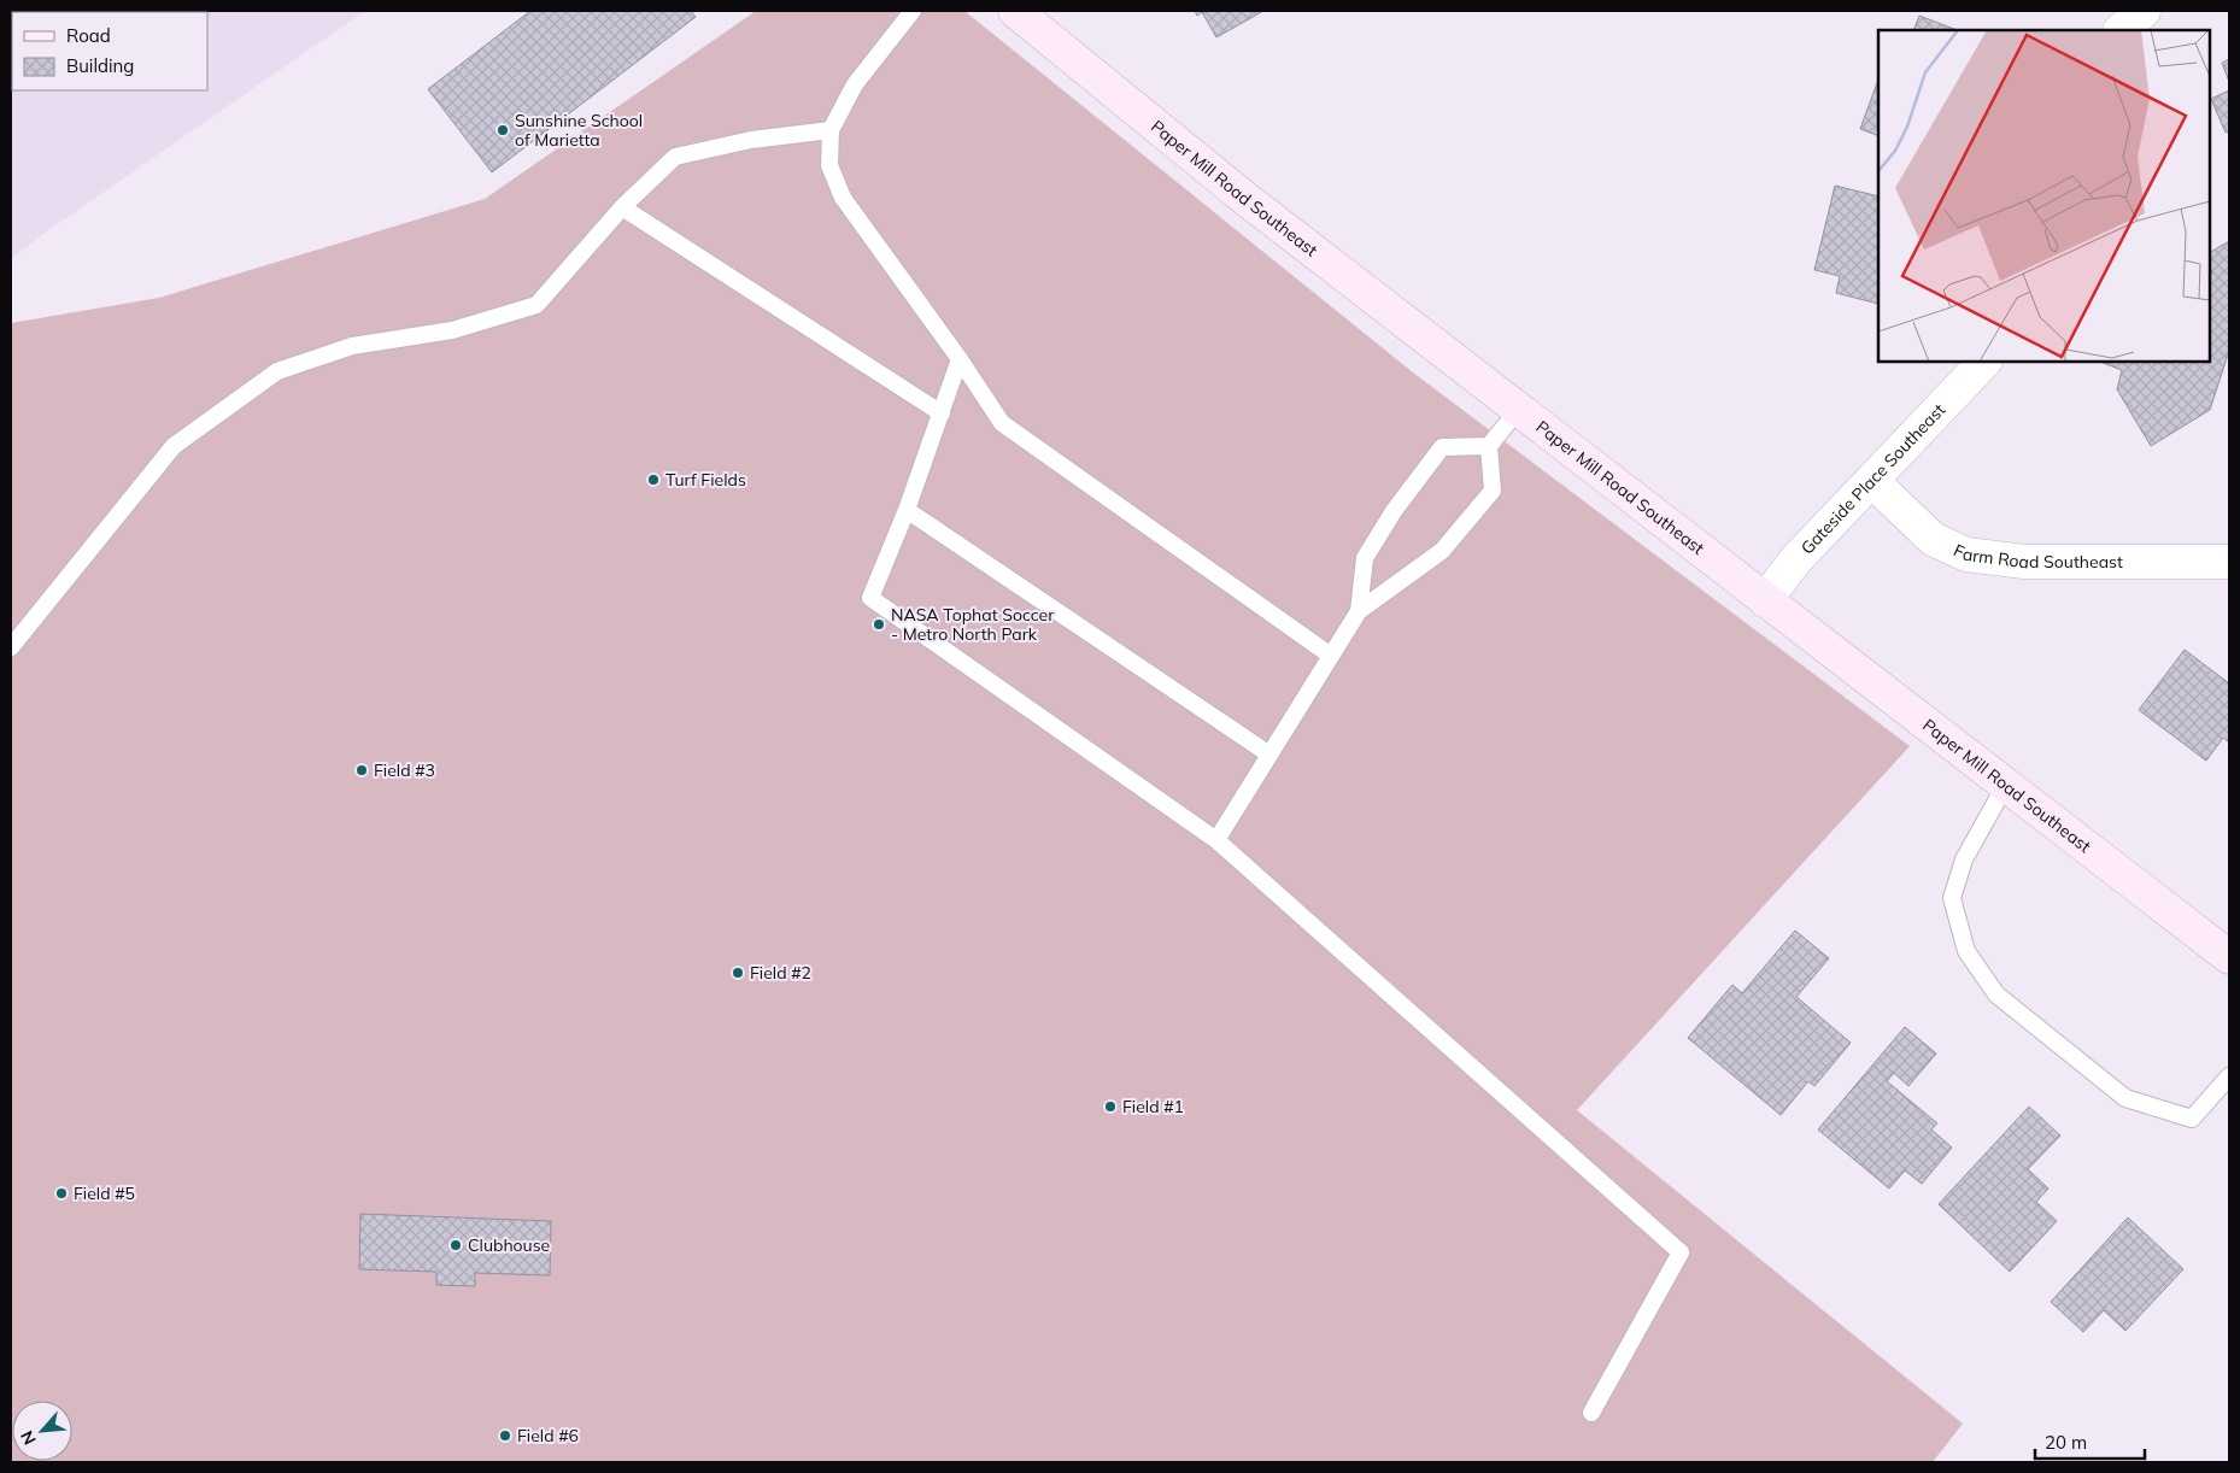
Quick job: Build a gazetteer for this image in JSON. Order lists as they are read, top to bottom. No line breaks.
{"streets":{"street":["Paper Mill Road Southeast","Gateside Place Southeast","Farm Road Southeast"]},"crossings":[["Paper Mill Road Southeast","Gateside Place Southeast"],["Gateside Place Southeast","Farm Road Southeast"]],"places":["Sunshine School of Marietta","Turf Fields","NASA Tophat Soccer - Metro North Park","Field #3","Field #2","Field #1","Field #5","Clubhouse","Field #6"],"legend":["Road","Building"],"scale_bar":"20 m","north":"bottom left"}
